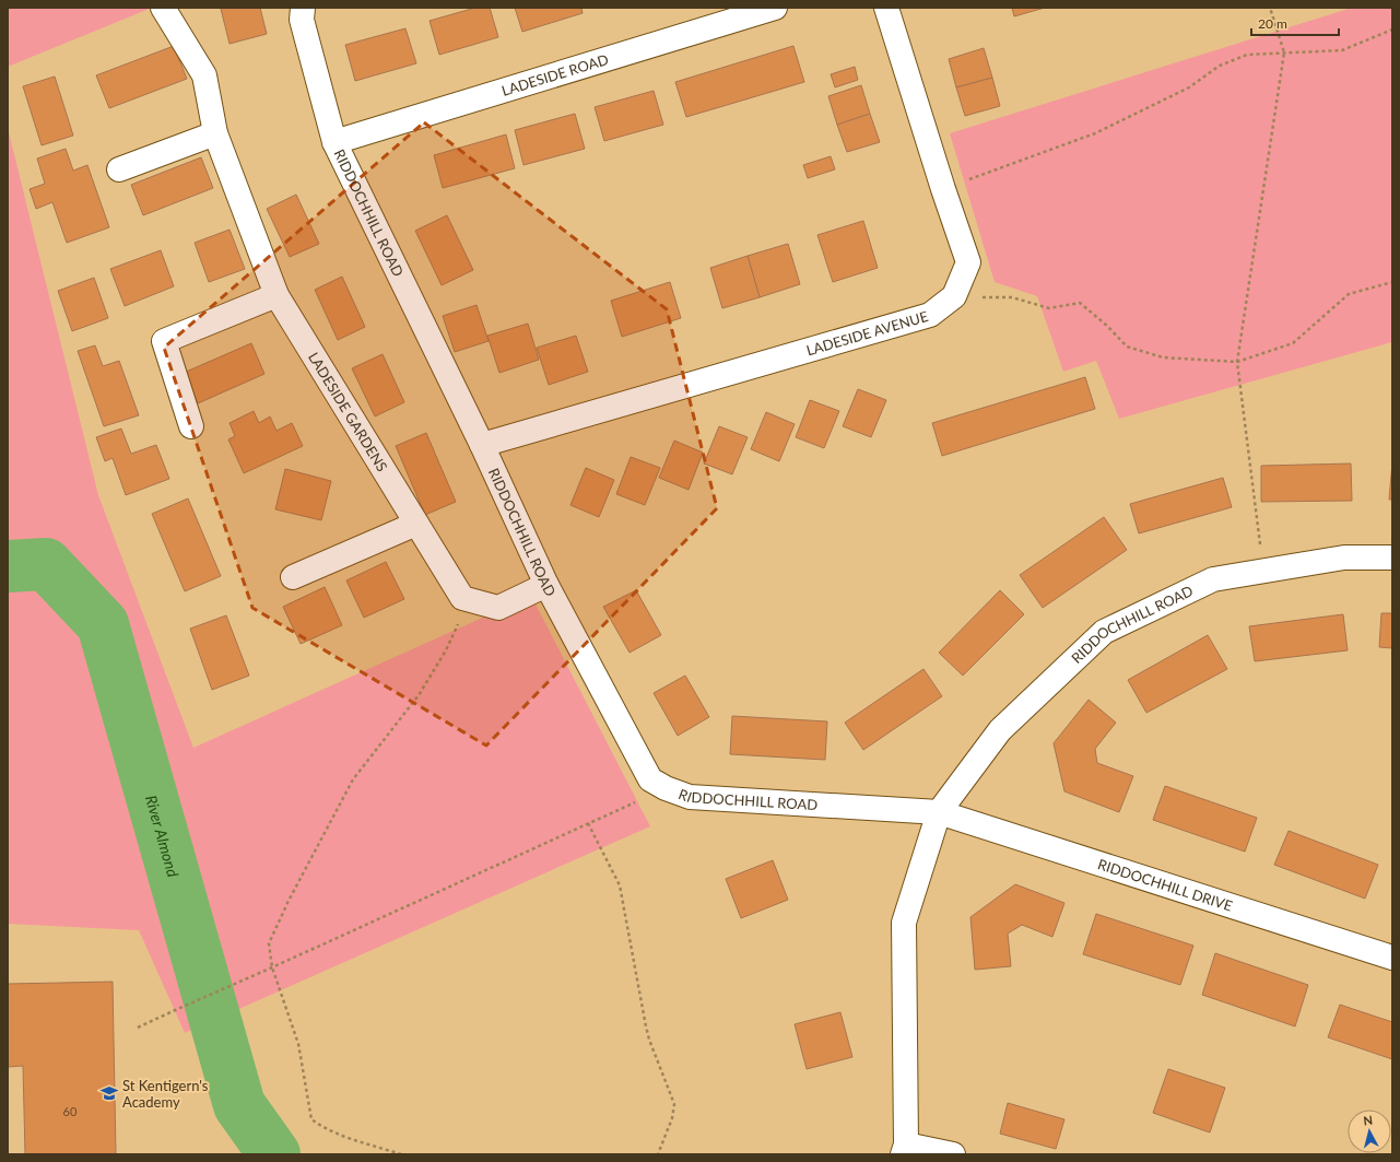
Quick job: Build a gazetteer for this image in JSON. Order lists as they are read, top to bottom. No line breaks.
{"streets":{"street":["LADESIDE ROAD","RIDDOCHHILL ROAD","LADESIDE AVENUE","LADESIDE GARDENS","RIDDOCHHILL DRIVE"]},"crossings":[["LADESIDE ROAD","RIDDOCHHILL ROAD"],["RIDDOCHHILL ROAD","LADESIDE AVENUE"],["RIDDOCHHILL ROAD","LADESIDE GARDENS"],["RIDDOCHHILL ROAD","RIDDOCHHILL DRIVE"]],"water":["River Almond"],"places":{"school or university":["St Kentigern's Academy"]},"house_numbers":["60"],"scale_bar":"20 m","north":"top"}
